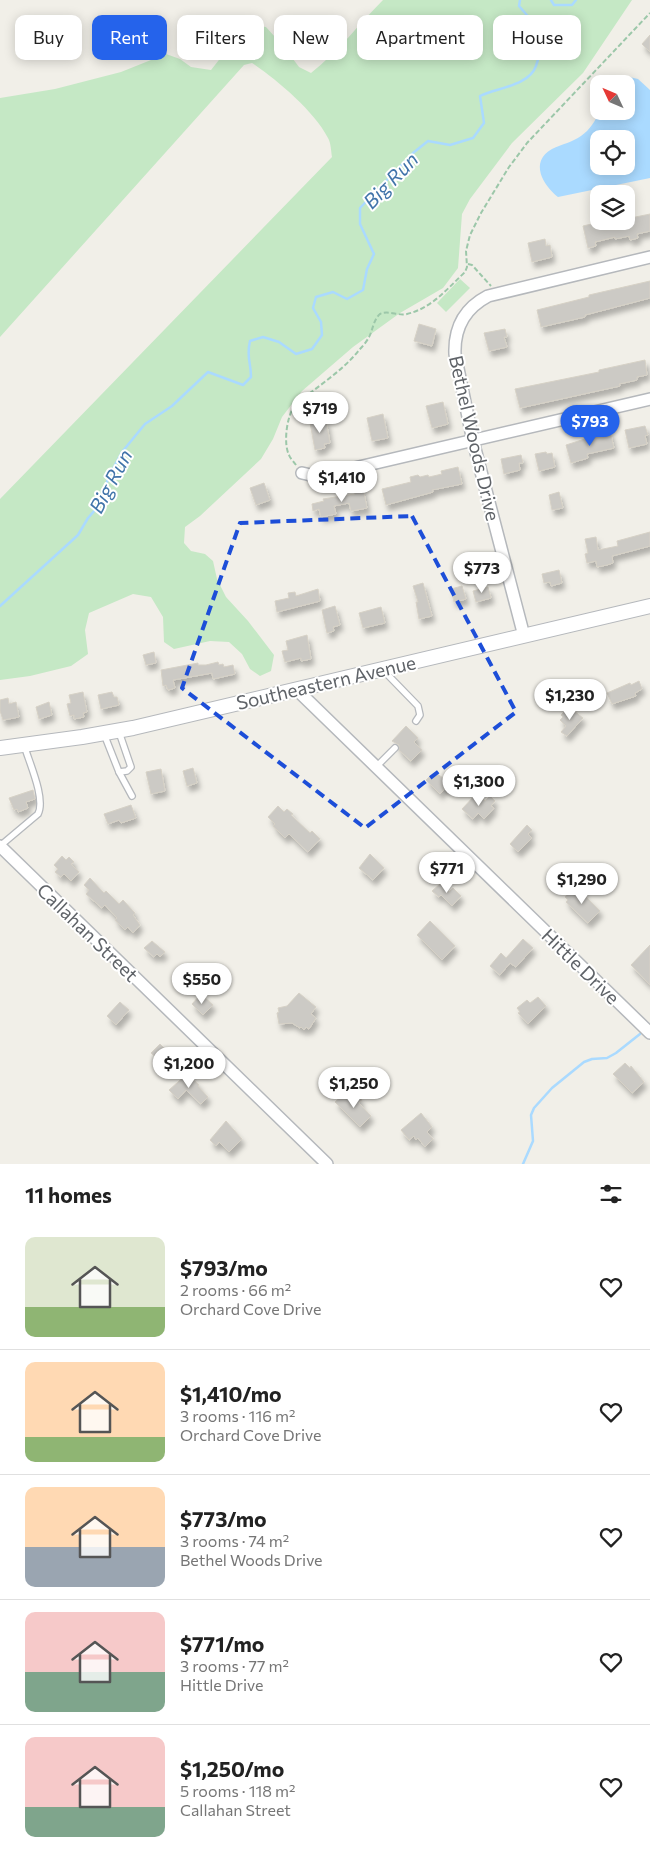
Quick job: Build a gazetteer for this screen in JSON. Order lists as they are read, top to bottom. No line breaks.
{"streets":{"street":["Bethel Woods Drive","Southeastern Avenue","Callahan Street","Hittle Drive"]},"crossings":[["Bethel Woods Drive","Southeastern Avenue"],["Southeastern Avenue","Hittle Drive"]],"water":["Big Run"],"north":"top left","page":{"chip":["Buy","Rent","Filters","New","Apartment","House"],"price":["$719","$793","$1,410","$773","$1,230","$1,300","$771","$1,290","$550","$1,200","$1,250"],"heading":"11 homes","list":[{"name":"$793/mo","note":"2 rooms · 66 m² · Orchard Cove Drive"},{"name":"$1,410/mo","note":"3 rooms · 116 m² · Orchard Cove Drive"},{"name":"$773/mo","note":"3 rooms · 74 m² · Bethel Woods Drive"},{"name":"$771/mo","note":"3 rooms · 77 m² · Hittle Drive"},{"name":"$1,250/mo","note":"5 rooms · 118 m² · Callahan Street"}]}}
